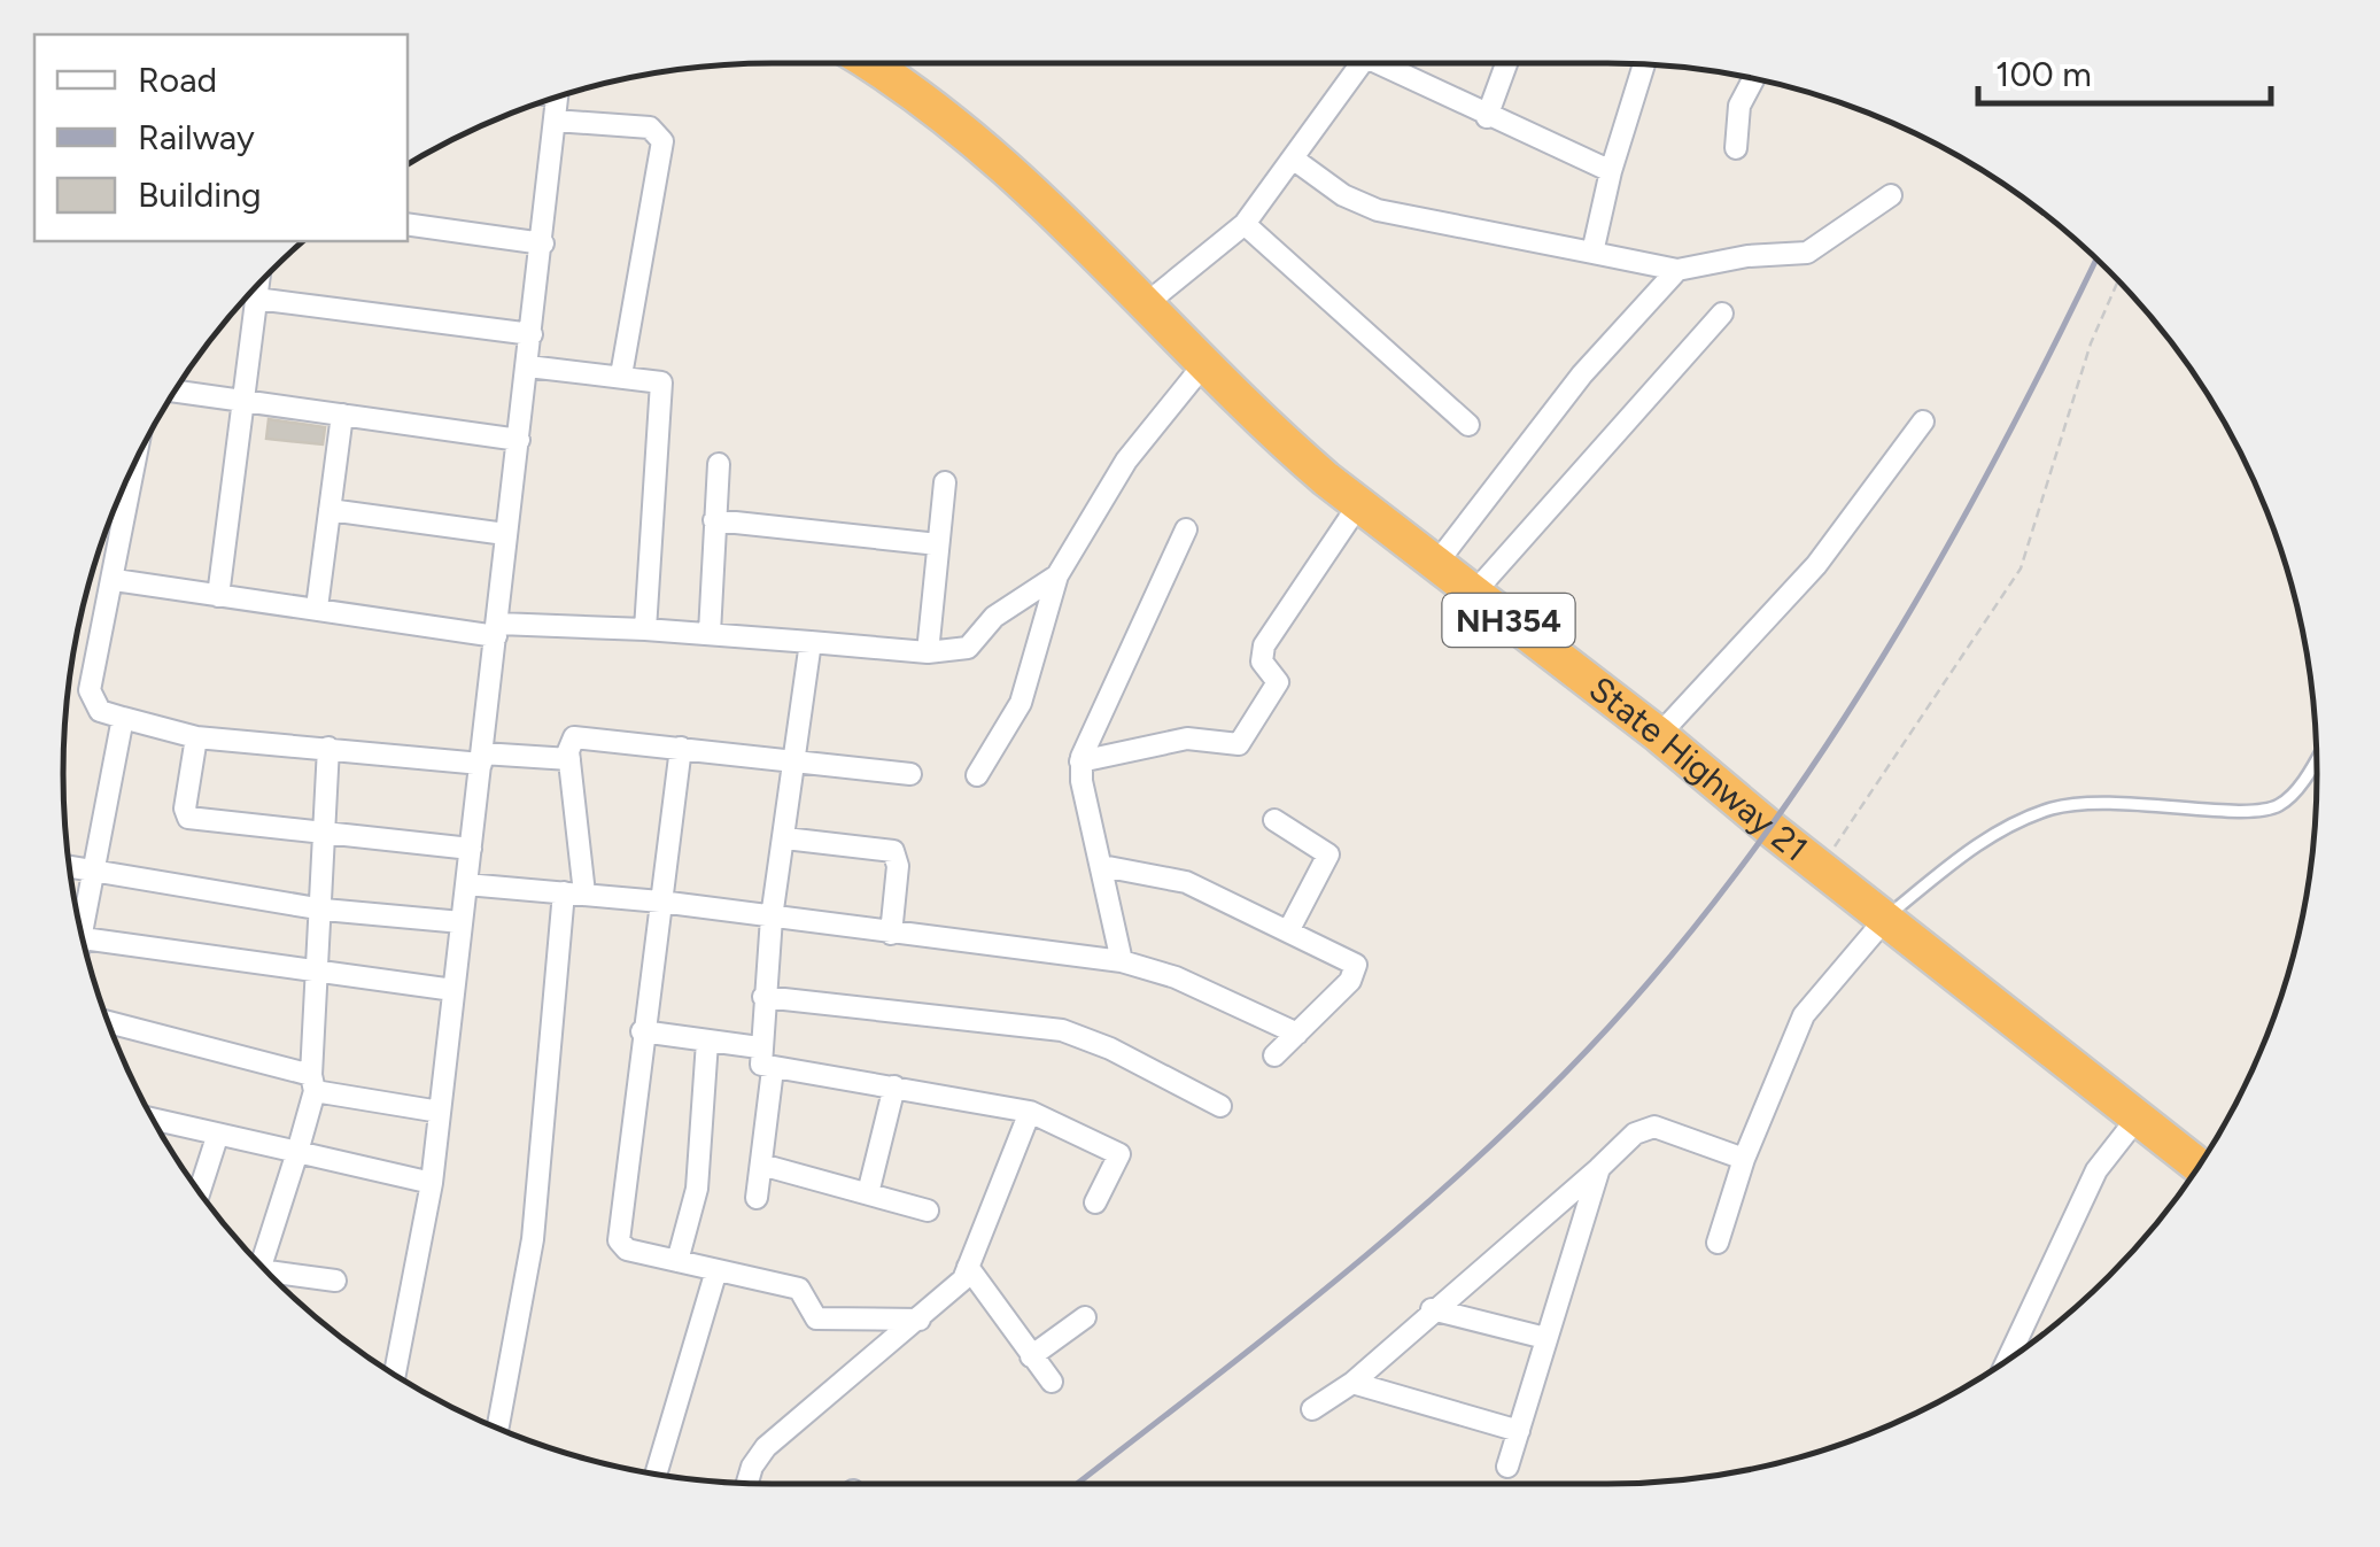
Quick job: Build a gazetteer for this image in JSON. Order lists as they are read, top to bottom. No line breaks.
{"streets":{"highway":["NH354","State Highway 21"]},"legend":["Road","Railway","Building"],"scale_bar":"100 m"}
